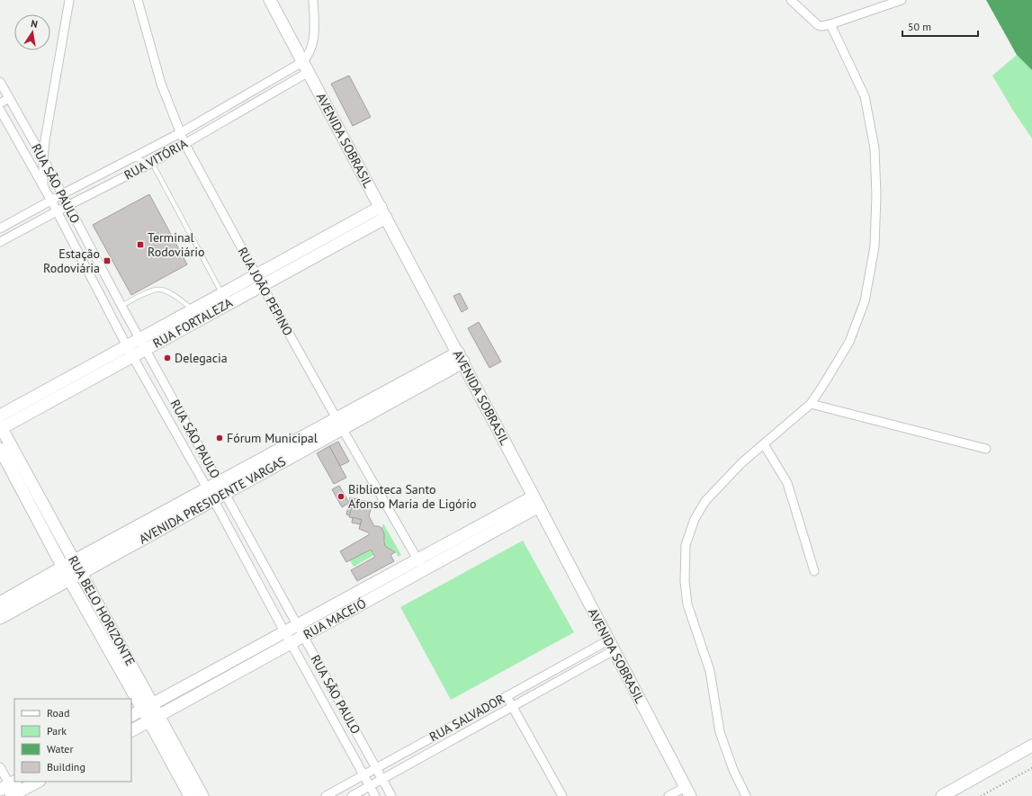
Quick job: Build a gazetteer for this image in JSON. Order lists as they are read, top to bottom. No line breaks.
{"streets":{"main road":["AVENIDA PRESIDENTE VARGAS"],"street":["AVENIDA SOBRASIL","RUA VITÓRIA","RUA SÃO PAULO","RUA JOÃO PEPINO","RUA FORTALEZA","RUA BELO HORIZONTE","RUA MACEIÓ","RUA SALVADOR"]},"crossings":[["AVENIDA SOBRASIL","RUA VITÓRIA"],["AVENIDA SOBRASIL","RUA FORTALEZA"],["AVENIDA SOBRASIL","AVENIDA PRESIDENTE VARGAS"],["AVENIDA SOBRASIL","RUA MACEIÓ"],["AVENIDA SOBRASIL","RUA SALVADOR"],["RUA VITÓRIA","RUA SÃO PAULO"],["RUA VITÓRIA","RUA JOÃO PEPINO"],["RUA SÃO PAULO","RUA FORTALEZA"],["RUA SÃO PAULO","AVENIDA PRESIDENTE VARGAS"],["RUA SÃO PAULO","RUA MACEIÓ"],["RUA SÃO PAULO","RUA SALVADOR"],["RUA JOÃO PEPINO","RUA FORTALEZA"],["RUA JOÃO PEPINO","AVENIDA PRESIDENTE VARGAS"],["RUA JOÃO PEPINO","RUA MACEIÓ"],["RUA FORTALEZA","RUA BELO HORIZONTE"],["AVENIDA PRESIDENTE VARGAS","RUA BELO HORIZONTE"],["RUA BELO HORIZONTE","RUA MACEIÓ"]],"places":{"transit":["Terminal Rodoviário","Estação Rodoviária"],"other":["Delegacia","Fórum Municipal","Biblioteca Santo Afonso Maria de Ligório"]},"legend":["Road","Park","Water","Building"],"scale_bar":"50 m","north":"top"}
